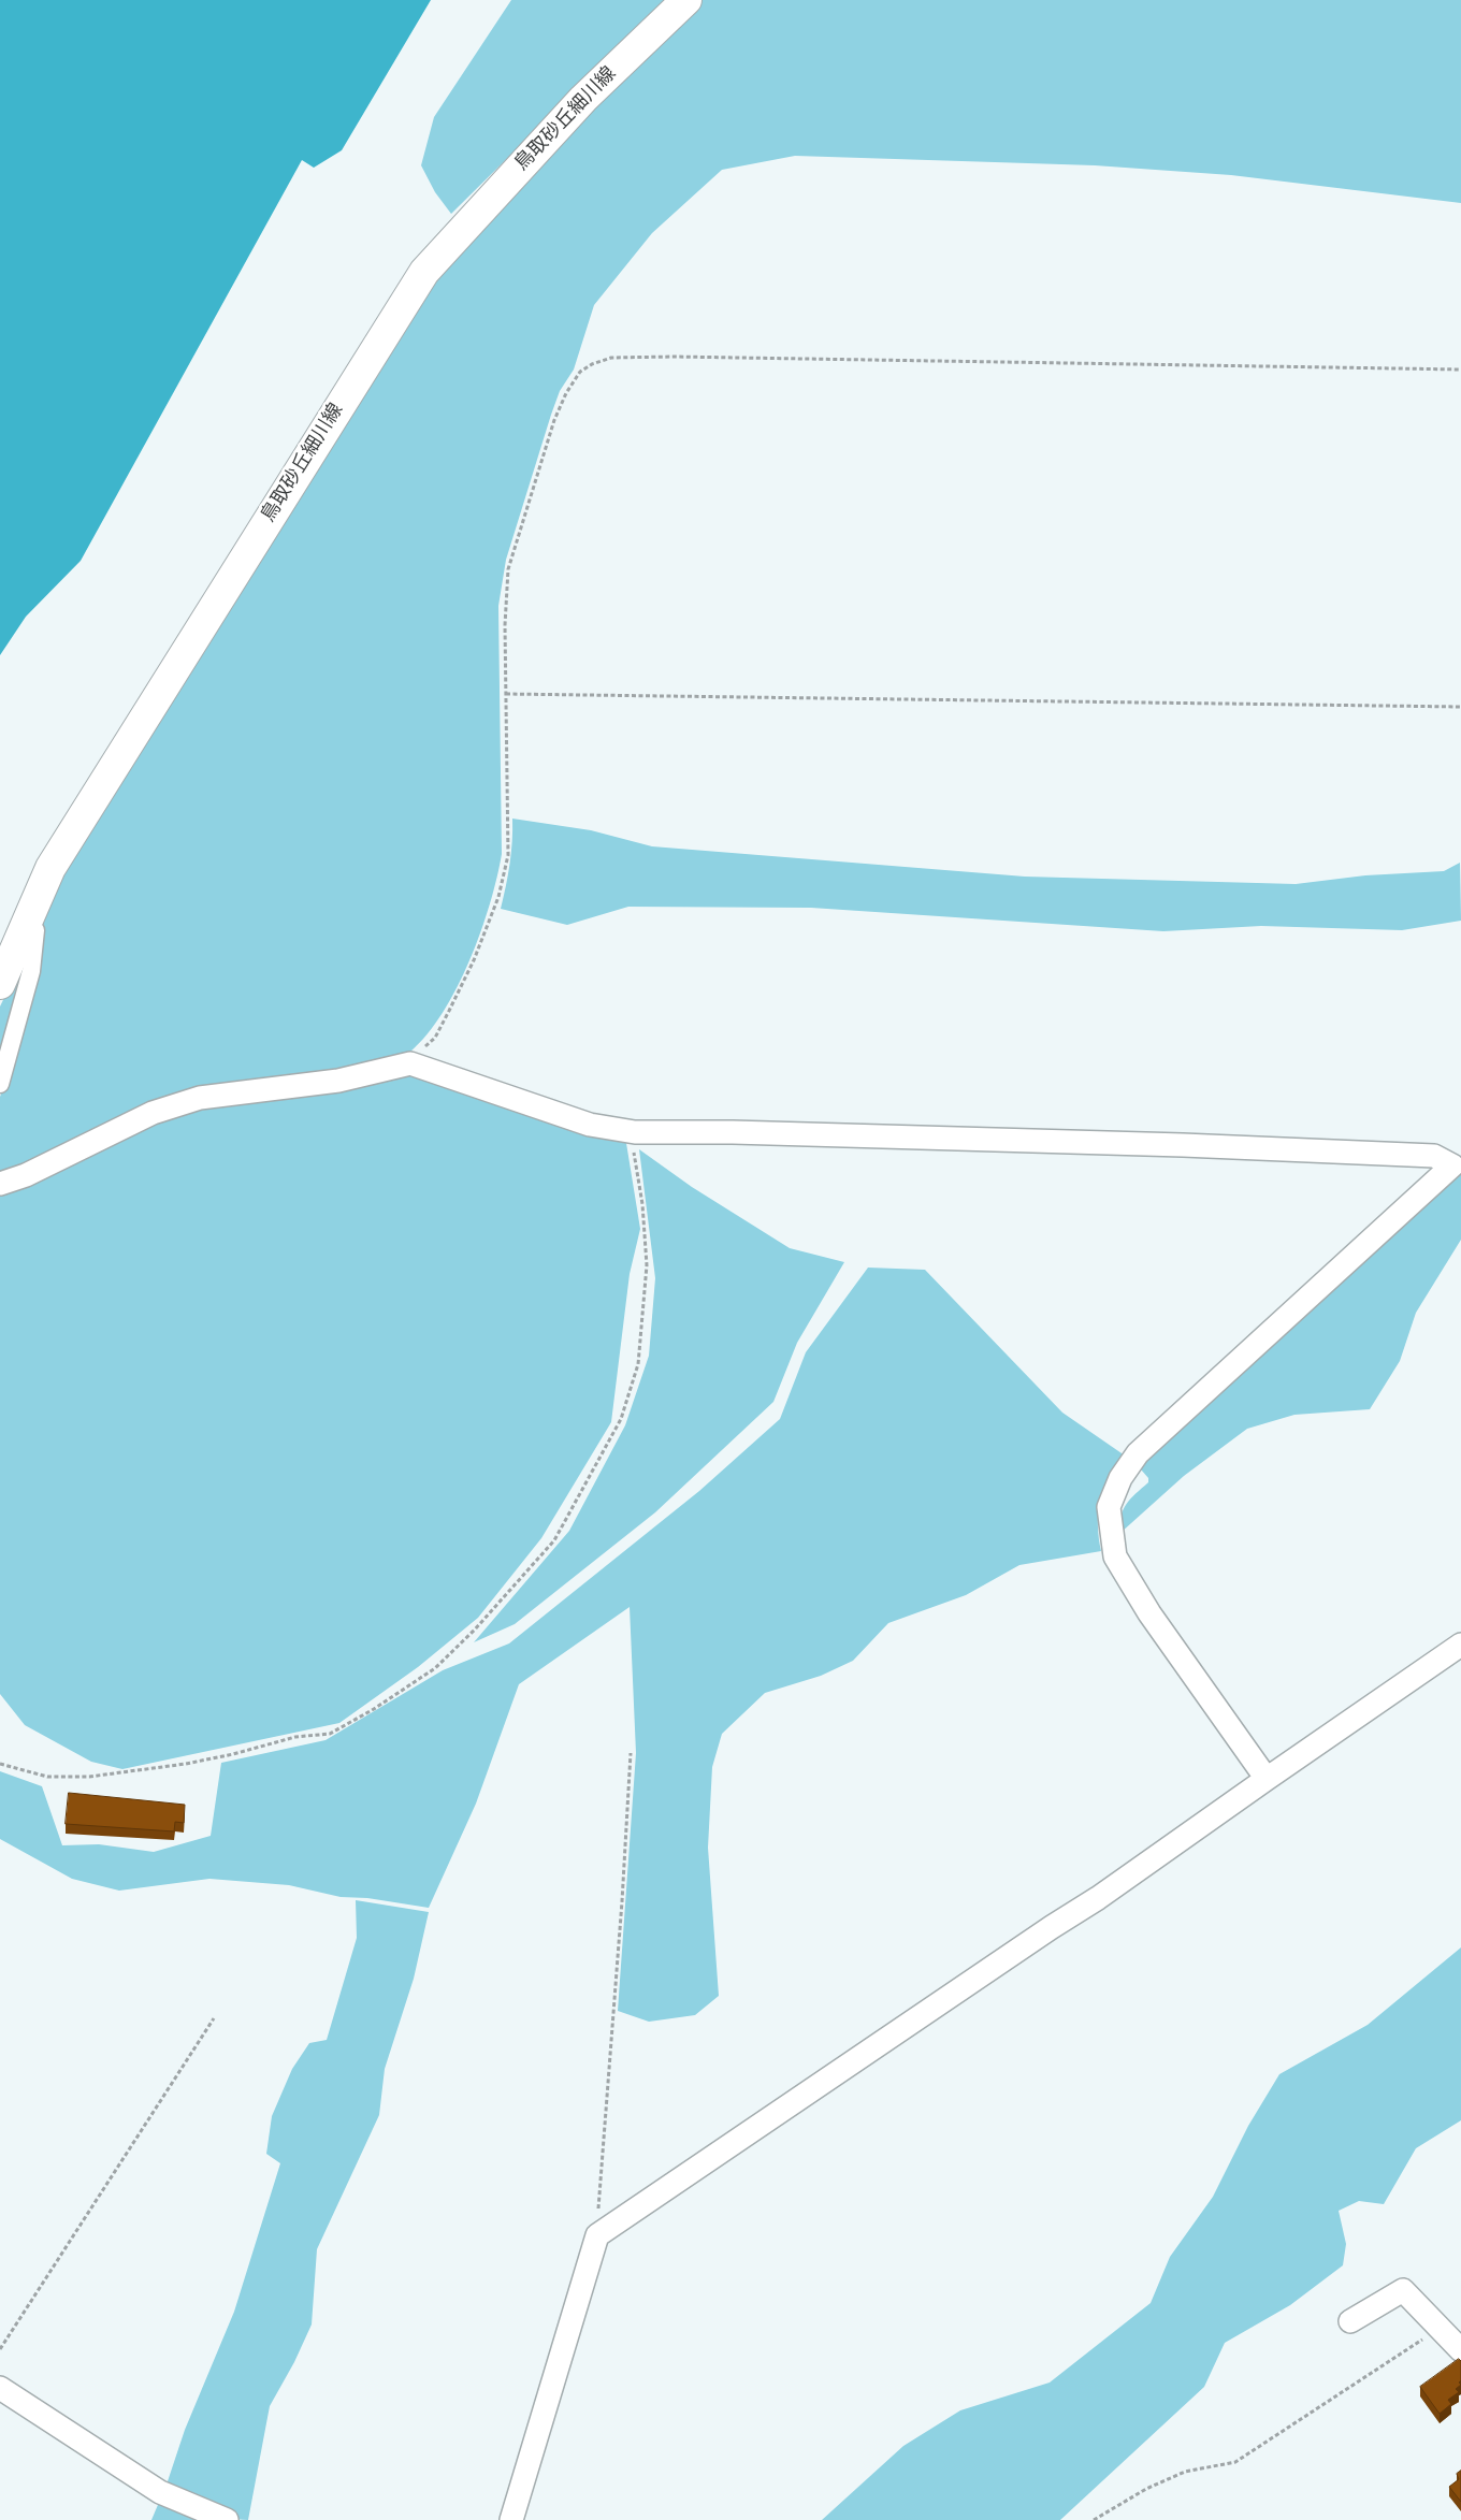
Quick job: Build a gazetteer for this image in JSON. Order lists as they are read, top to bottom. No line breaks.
{"streets":{"main road":["鳥取砂丘細川線"]}}
